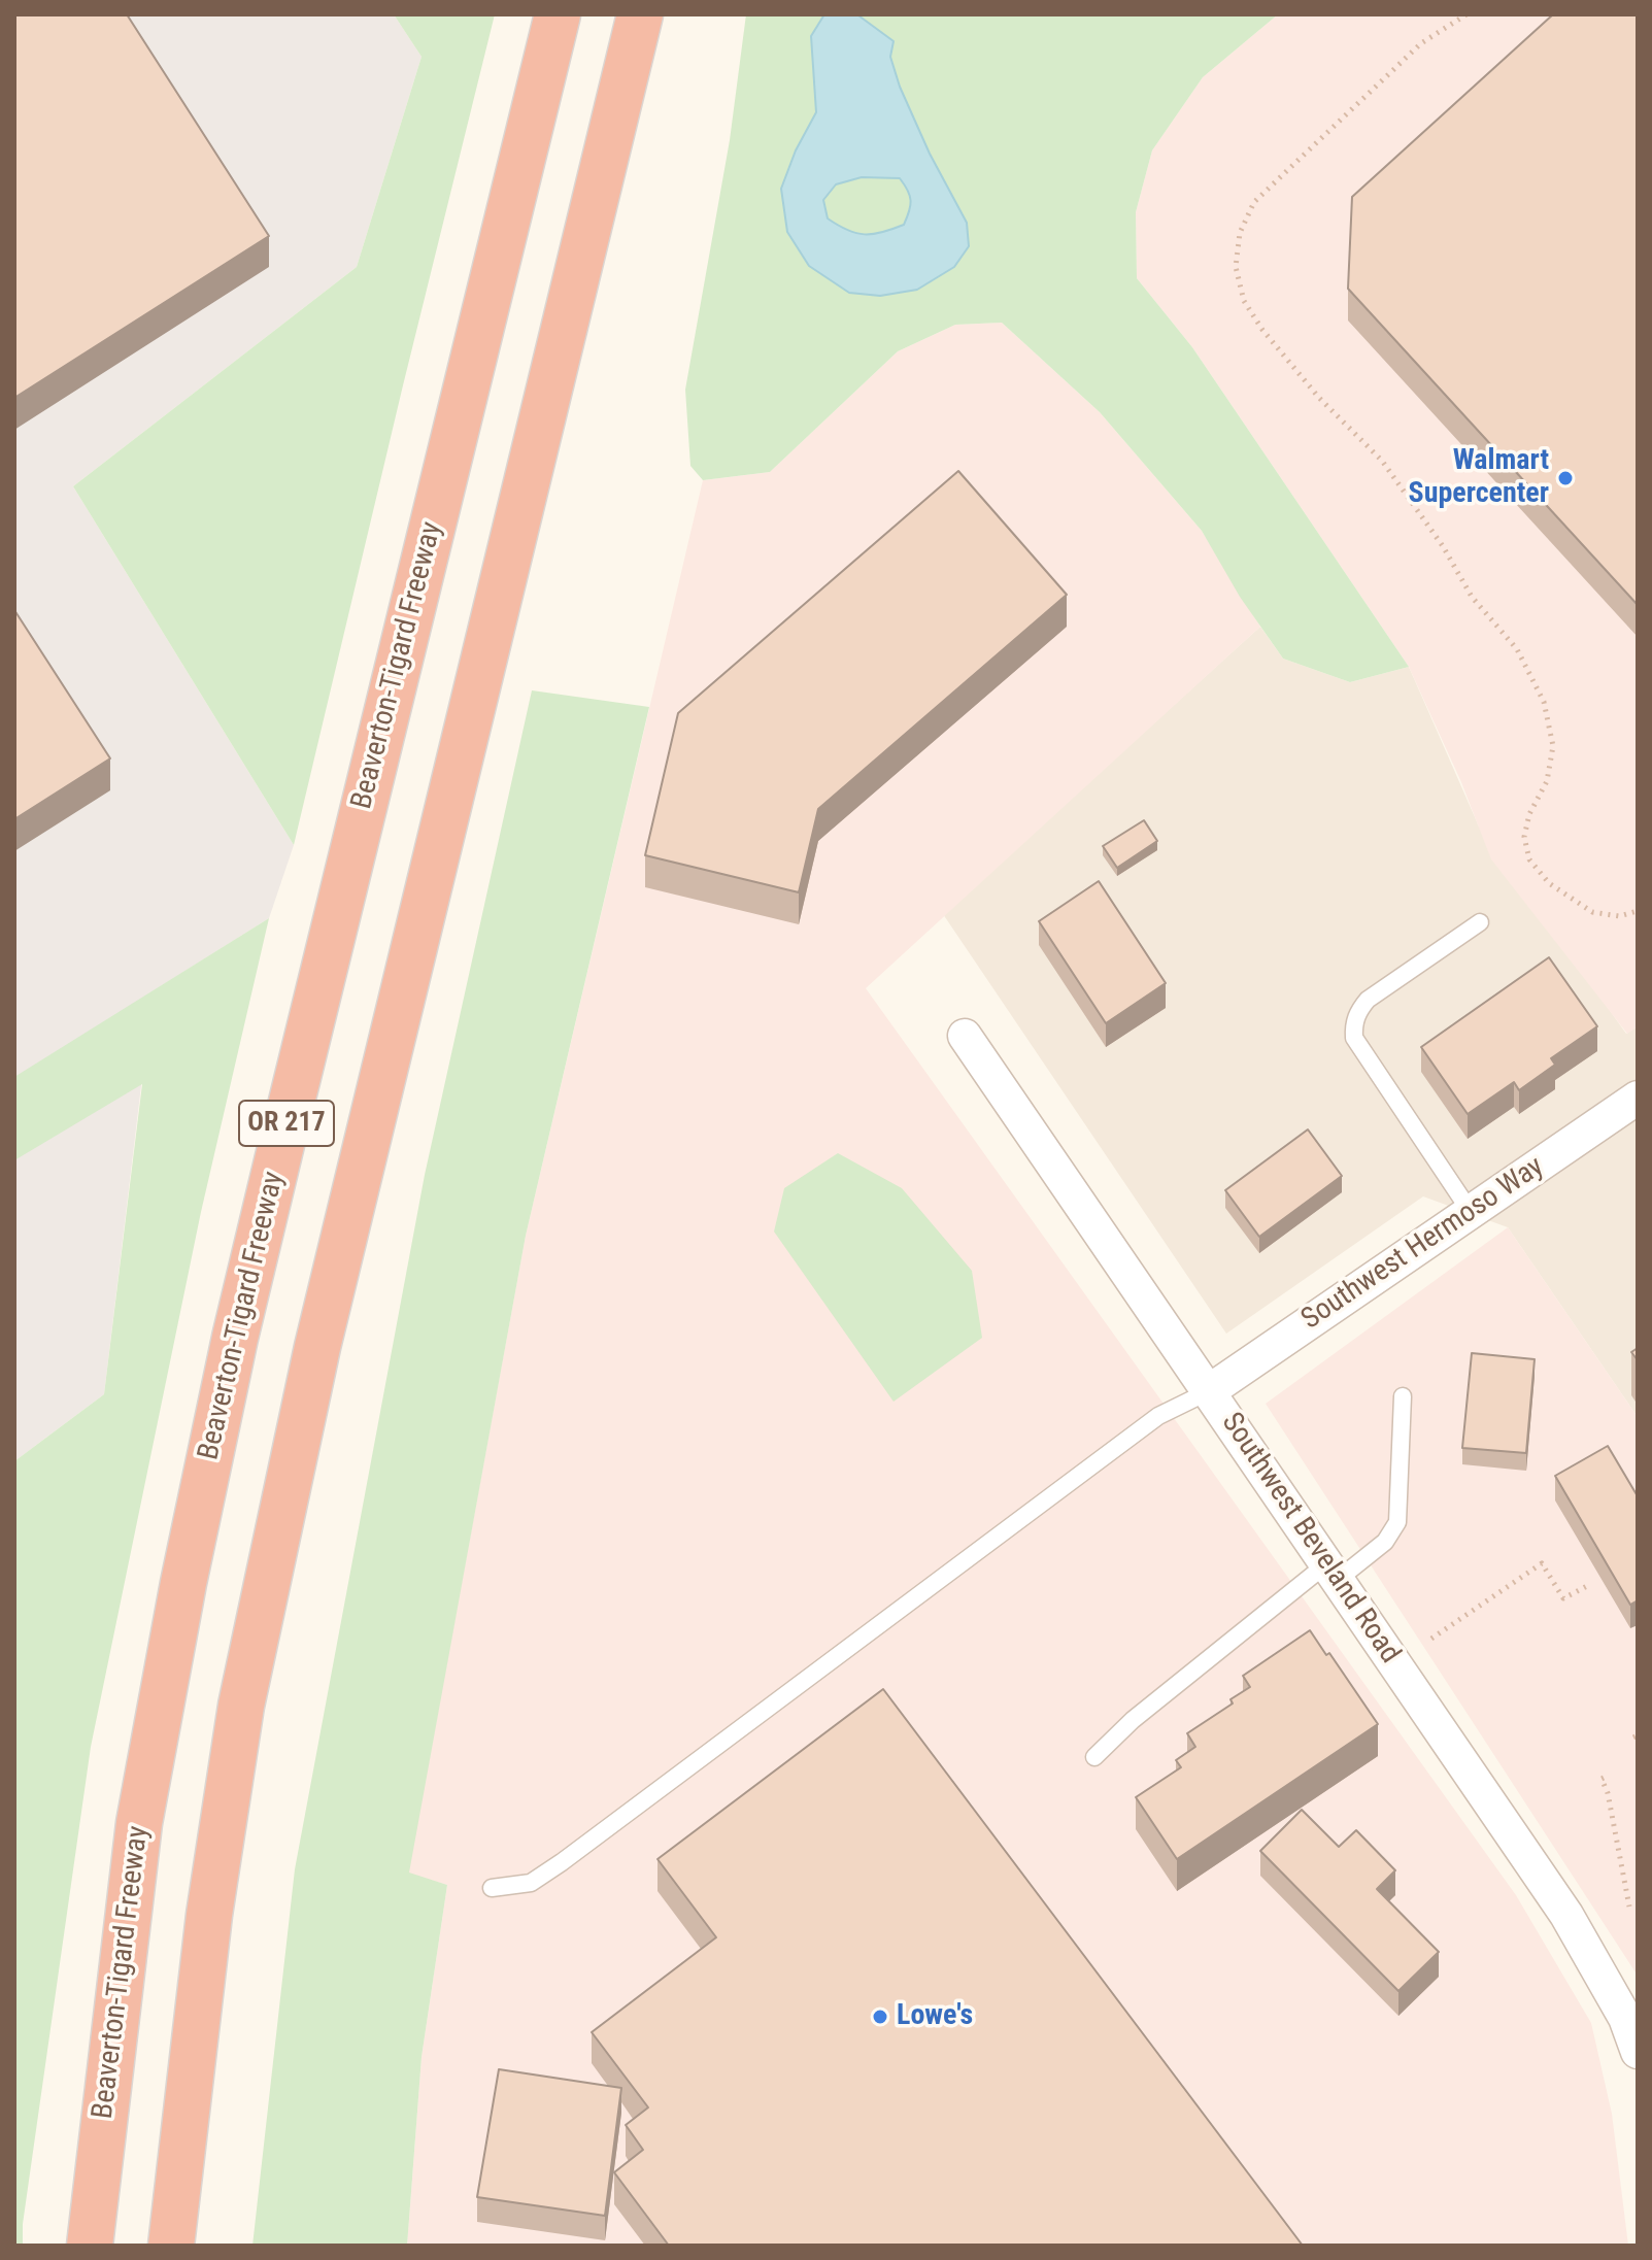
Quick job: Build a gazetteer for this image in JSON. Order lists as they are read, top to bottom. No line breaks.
{"streets":{"highway":["Beaverton-Tigard Freeway","OR 217"],"street":["Southwest Hermoso Way","Southwest Beveland Road"]},"crossings":[["Southwest Hermoso Way","Southwest Beveland Road"]],"places":["Walmart Supercenter","Lowe's"]}
